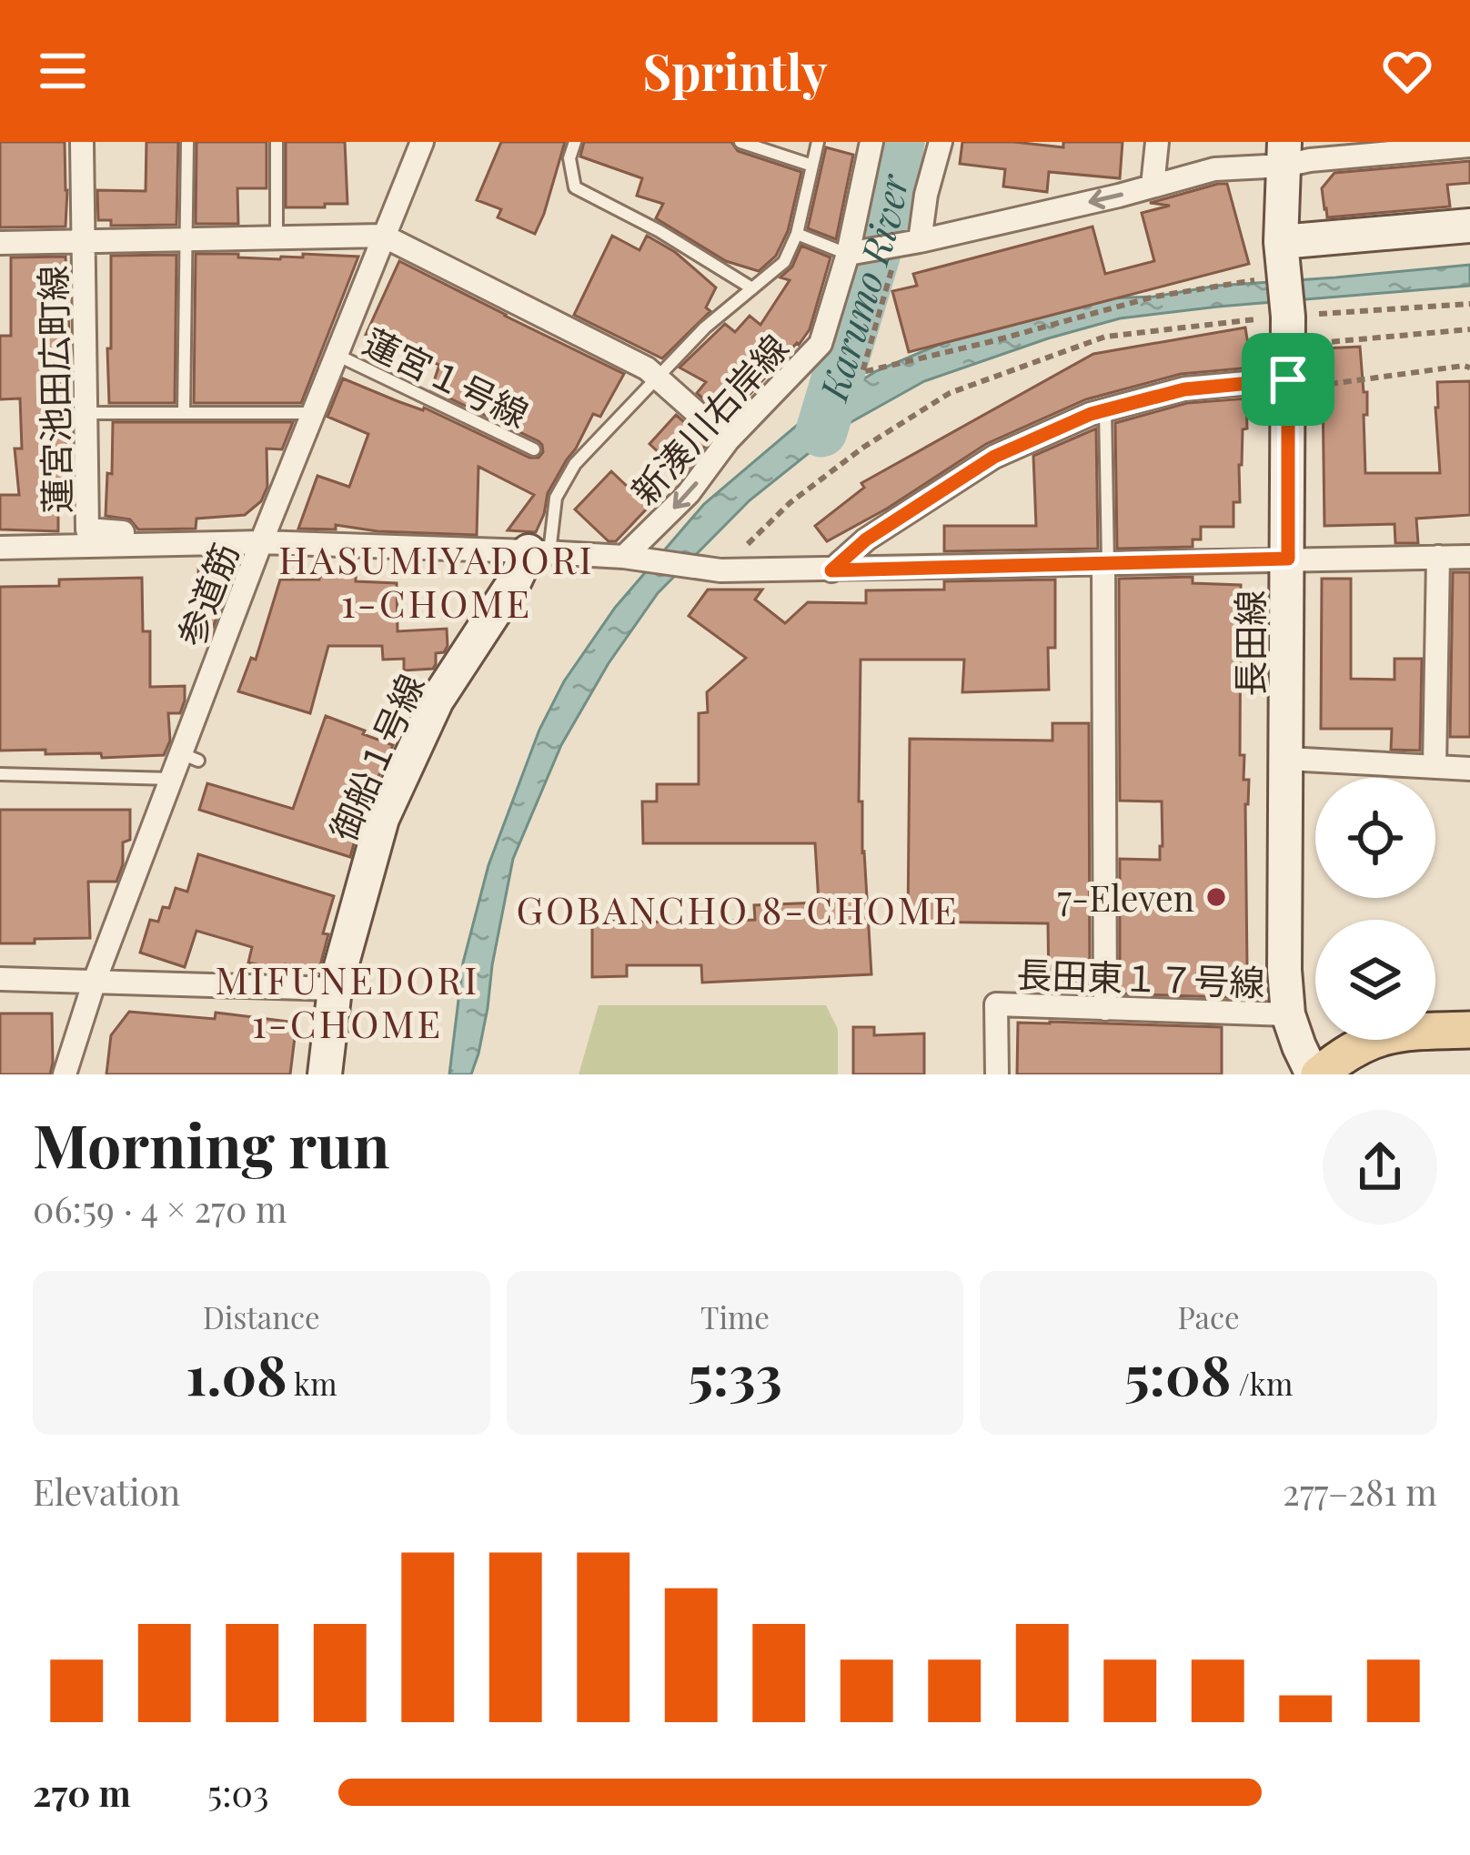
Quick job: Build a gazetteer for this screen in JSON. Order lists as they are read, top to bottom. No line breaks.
{"streets":{"street":["蓮宮池田広町線","新湊川右岸線","参道筋","長田線","御船１号線","長田東１７号線"],"lane":["蓮宮１号線"]},"crossings":[["蓮宮１号線","参道筋"],["蓮宮池田広町線","参道筋"],["長田線","長田東１７号線"]],"districts":["HASUMIYADORI 1-CHOME","GOBANCHO 8-CHOME","MIFUNEDORI 1-CHOME"],"water":["Karumo River"],"places":["7-Eleven"],"page":{"header":"Sprintly","heading":["Morning run","06:59 · 4 × 270 m"],"stats":[["Distance","1.08 km"],["Time","5:33"],["Pace","5:08 /km"]],"chart":["Elevation","277–281 m"],"list":[{"name":"270 m","note":"5:03"}]}}
